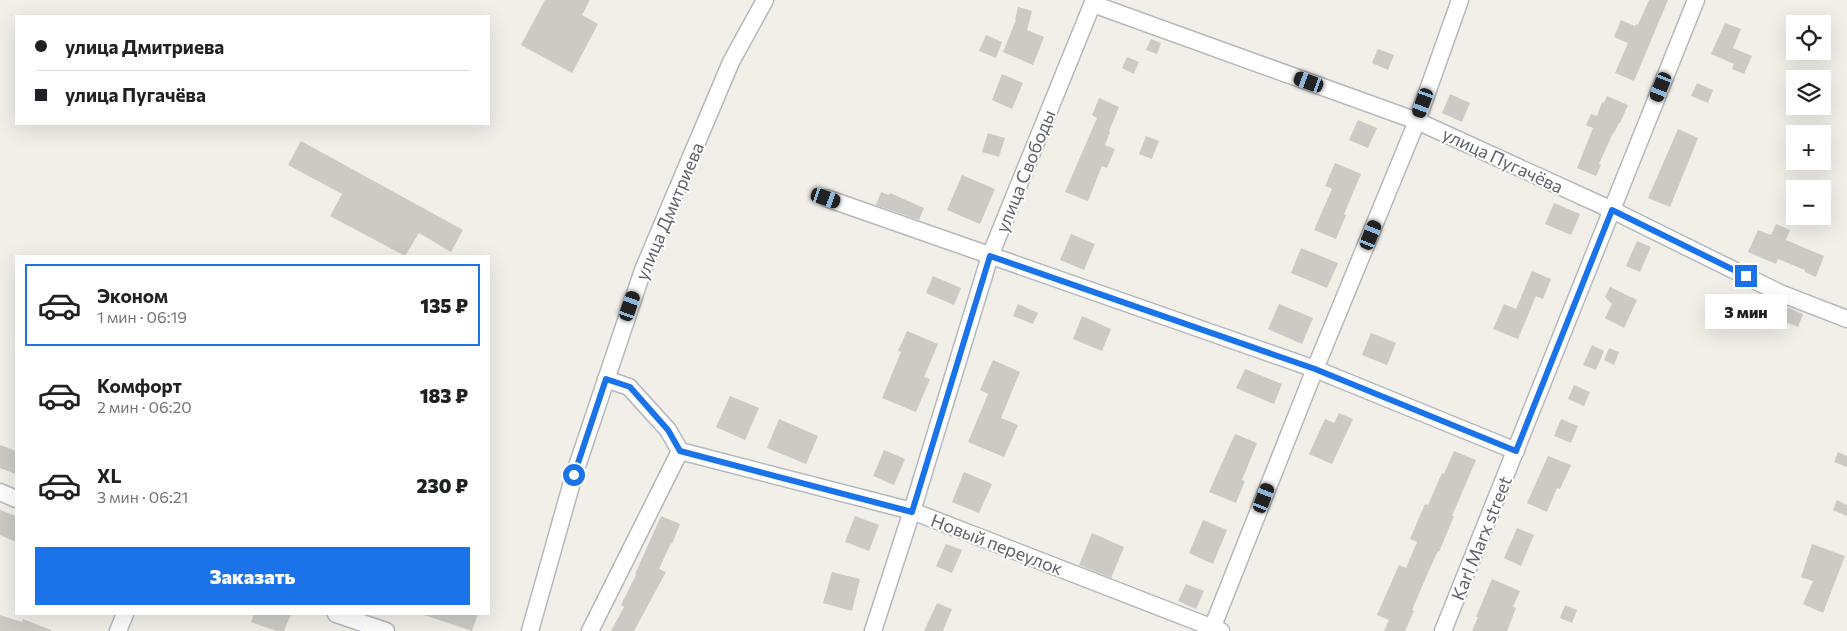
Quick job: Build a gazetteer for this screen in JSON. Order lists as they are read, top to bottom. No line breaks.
{"streets":{"street":["улица Пугачёва","улица Свободы","улица Дмитриева","Karl Marx street","Новый переулок"]},"crossings":[["улица Пугачёва","улица Свободы"],["улица Пугачёва","Karl Marx street"],["улица Свободы","Новый переулок"]],"page":{"map_buttons":["+","−"],"banner":["улица Дмитриева","улица Пугачёва"],"list":[{"name":"Эконом","note":"1 мин · 06:19","value":"135 ₽"},{"name":"Комфорт","note":"2 мин · 06:20","value":"183 ₽"},{"name":"XL","note":"3 мин · 06:21","value":"230 ₽"}],"bubble":"3 мин","buttons":"Заказать"}}
